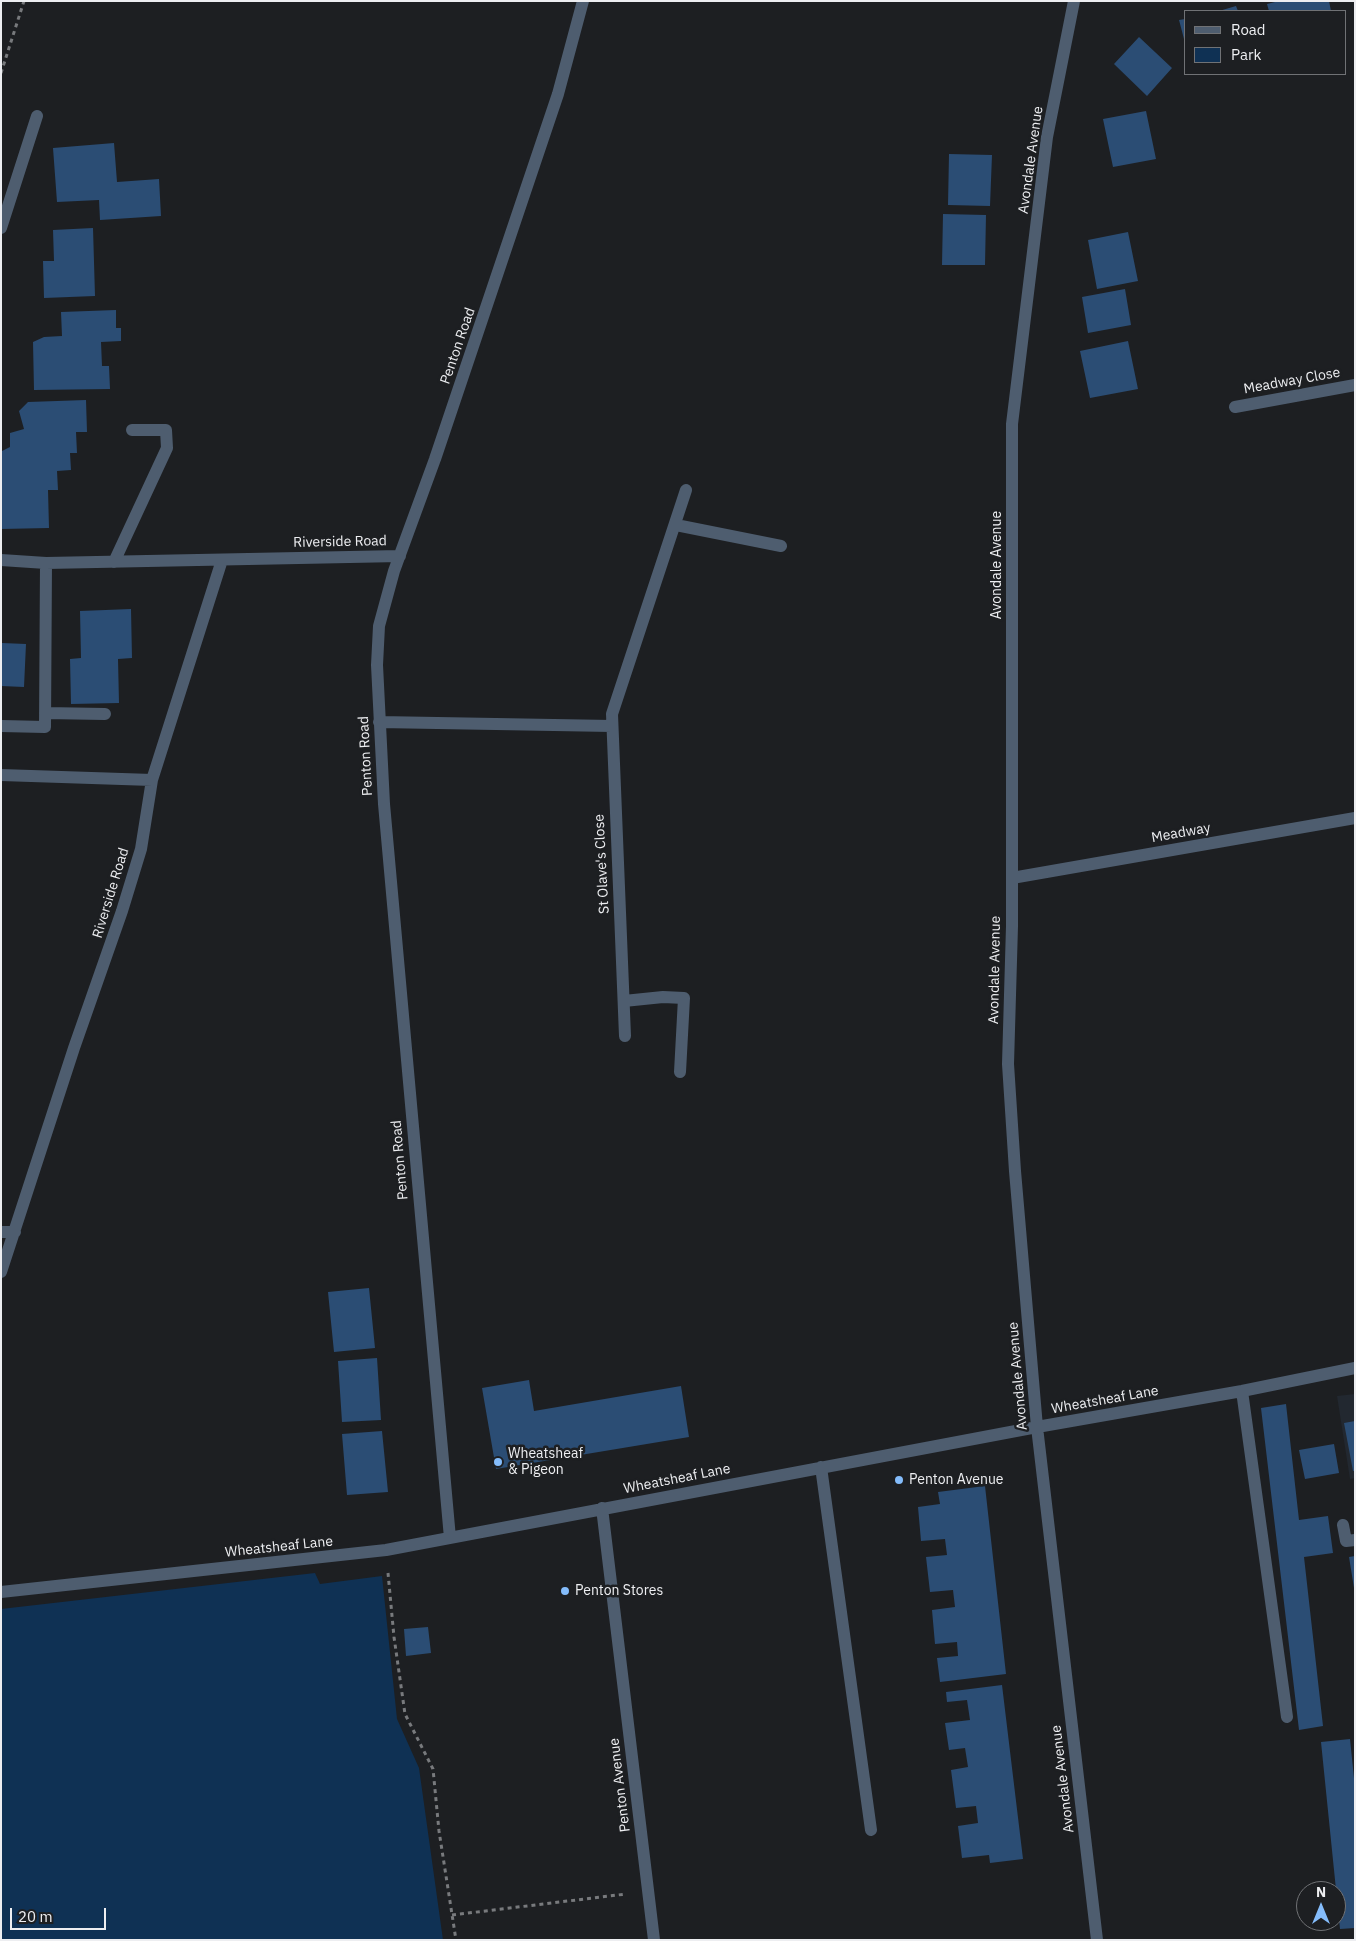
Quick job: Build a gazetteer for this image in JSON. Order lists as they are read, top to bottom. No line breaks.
{"streets":{"street":["Avondale Avenue","Penton Road","Meadway Close","Riverside Road","Meadway","St Olave's Close","Wheatsheaf Lane","Penton Avenue"]},"crossings":[["Avondale Avenue","Meadway"],["Avondale Avenue","Wheatsheaf Lane"],["Penton Road","Riverside Road"],["Penton Road","Wheatsheaf Lane"],["Wheatsheaf Lane","Penton Avenue"]],"places":["Wheatsheaf & Pigeon","Penton Avenue","Penton Stores"],"legend":["Road","Park"],"scale_bar":"20 m","north":"top"}
